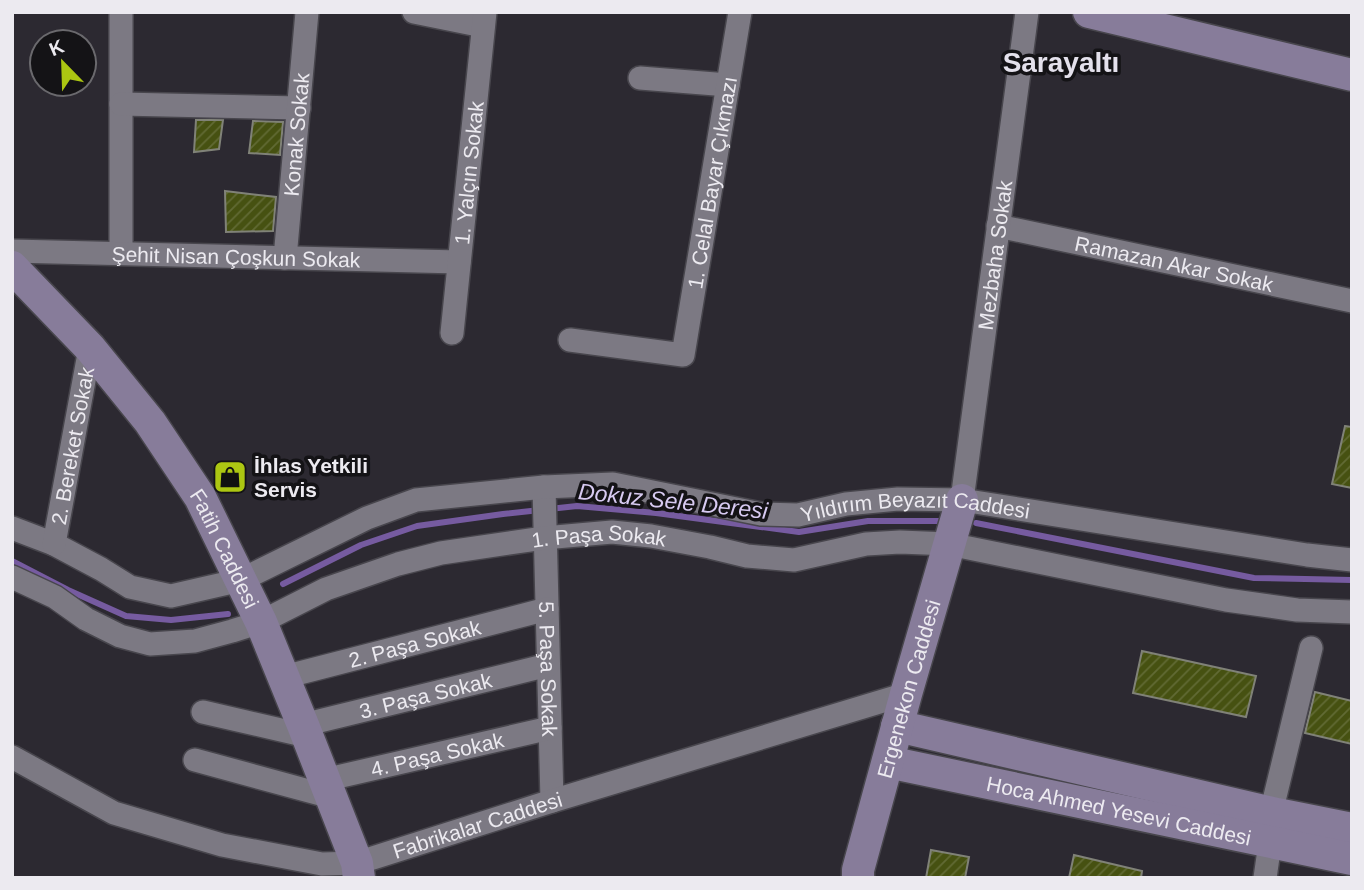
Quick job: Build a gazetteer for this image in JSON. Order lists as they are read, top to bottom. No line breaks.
{"streets":{"street":["Konak Sokak","1. Yalçın Sokak","1. Celal Bayar Çıkmazı","Şehit Nisan Çoşkun Sokak","Mezbaha Sokak","Ramazan Akar Sokak","2. Bereket Sokak","Yıldırım Beyazıt Caddesi","1. Paşa Sokak","Fatih Caddesi","2. Paşa Sokak","5. Paşa Sokak","Ergenekon Caddesi","3. Paşa Sokak","4. Paşa Sokak","Hoca Ahmed Yesevi Caddesi","Fabrikalar Caddesi"]},"crossings":[["Konak Sokak","Şehit Nisan Çoşkun Sokak"],["1. Yalçın Sokak","Şehit Nisan Çoşkun Sokak"],["Mezbaha Sokak","Ramazan Akar Sokak"],["Mezbaha Sokak","Yıldırım Beyazıt Caddesi"],["Mezbaha Sokak","Ergenekon Caddesi"],["2. Bereket Sokak","Yıldırım Beyazıt Caddesi"],["2. Bereket Sokak","Fatih Caddesi"],["Yıldırım Beyazıt Caddesi","1. Paşa Sokak"],["Yıldırım Beyazıt Caddesi","Fatih Caddesi"],["Yıldırım Beyazıt Caddesi","5. Paşa Sokak"],["Yıldırım Beyazıt Caddesi","Ergenekon Caddesi"],["1. Paşa Sokak","Fatih Caddesi"],["1. Paşa Sokak","5. Paşa Sokak"],["1. Paşa Sokak","Ergenekon Caddesi"],["Fatih Caddesi","2. Paşa Sokak"],["Fatih Caddesi","3. Paşa Sokak"],["Fatih Caddesi","4. Paşa Sokak"],["Fatih Caddesi","Fabrikalar Caddesi"],["2. Paşa Sokak","5. Paşa Sokak"],["5. Paşa Sokak","3. Paşa Sokak"],["5. Paşa Sokak","4. Paşa Sokak"],["5. Paşa Sokak","Fabrikalar Caddesi"],["Ergenekon Caddesi","Hoca Ahmed Yesevi Caddesi"],["Ergenekon Caddesi","Fabrikalar Caddesi"]],"districts":["Sarayaltı"],"water":["Dokuz Sele Deresi"],"places":{"shop":["İhlas Yetkili Servis"]},"north":"top left"}
